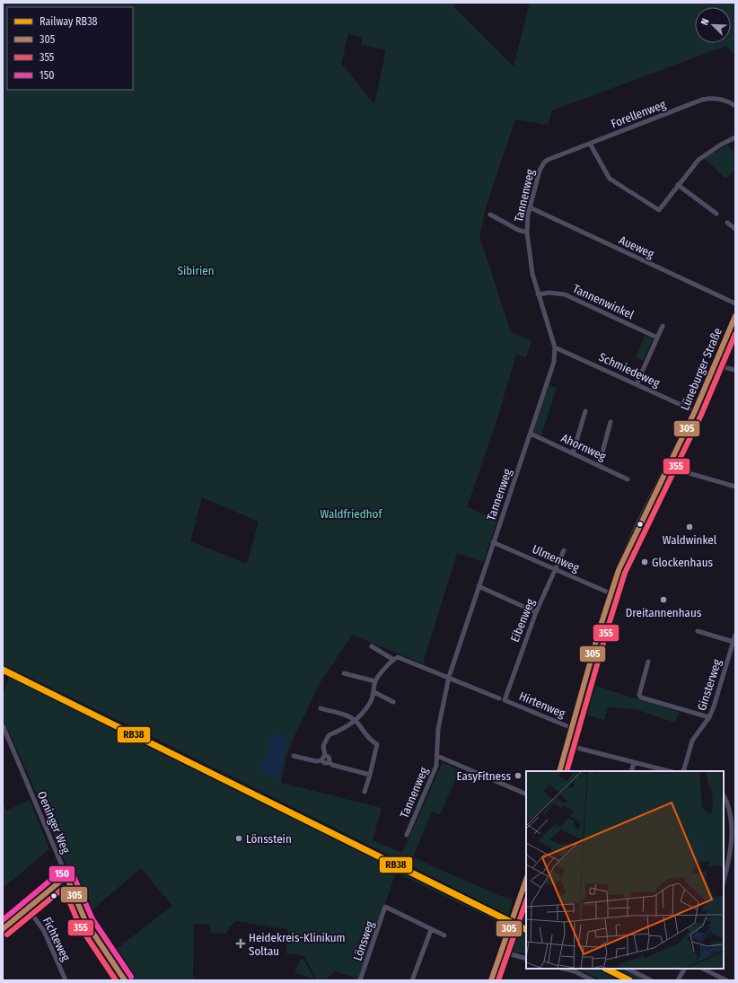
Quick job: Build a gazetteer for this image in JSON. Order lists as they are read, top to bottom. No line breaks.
{"streets":{"main road":["Lüneburger Straße"],"street":["Forellenweg","Tannenweg","Aueweg","Tannenwinkel","Schmiedeweg","Ahornweg","Ulmenweg","Eibenweg","Ginsterweg","Hirtenweg","Oeninger Weg","Fichteweg","Lönsweg"]},"crossings":[["Forellenweg","Tannenweg"],["Tannenweg","Aueweg"],["Tannenweg","Tannenwinkel"],["Tannenweg","Schmiedeweg"],["Tannenweg","Ahornweg"],["Tannenweg","Ulmenweg"],["Lüneburger Straße","Schmiedeweg"],["Lüneburger Straße","Ulmenweg"],["Lüneburger Straße","Hirtenweg"],["Ulmenweg","Eibenweg"],["Eibenweg","Hirtenweg"]],"parks":["Sibirien","Waldfriedhof"],"places":{"other":["Waldwinkel","Glockenhaus","Dreitannenhaus","EasyFitness","Lönsstein"],"health":["Heidekreis-Klinikum Soltau"]},"lines":["transit line 305","transit line 355","rail line RB38","transit line 150"],"legend":["Railway RB38","305","355","150"],"north":"top left"}
